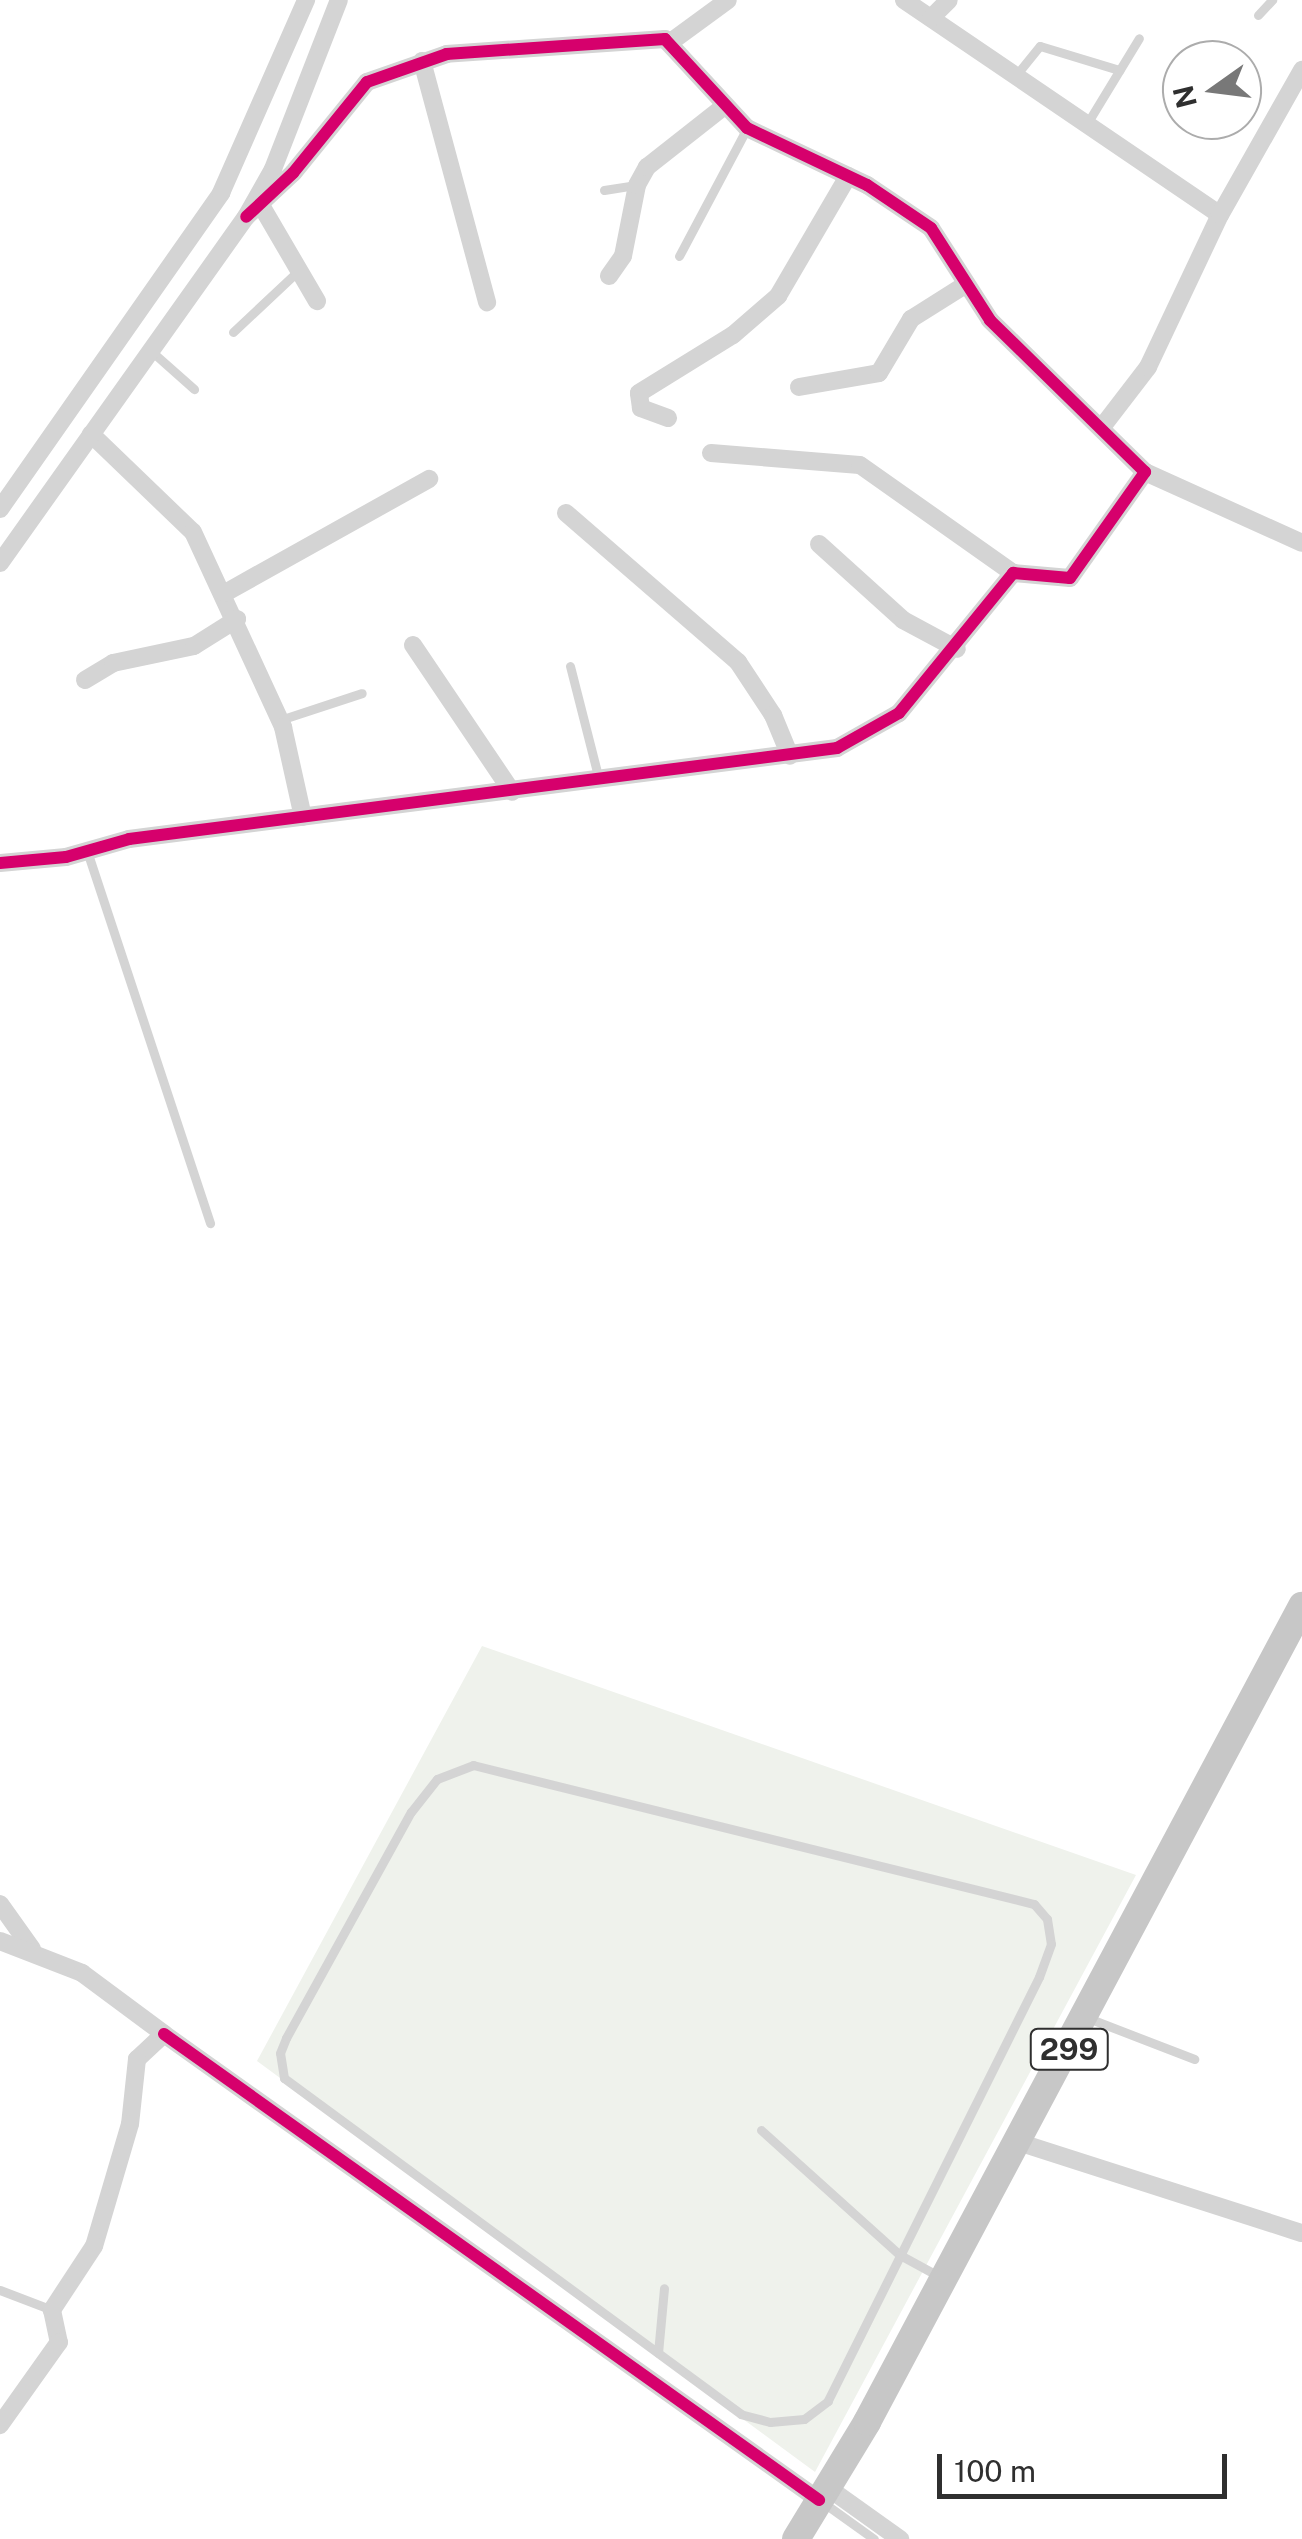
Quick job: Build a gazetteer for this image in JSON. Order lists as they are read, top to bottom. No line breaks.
{"streets":{"main road":["299"]},"scale_bar":"100 m","north":"left"}
